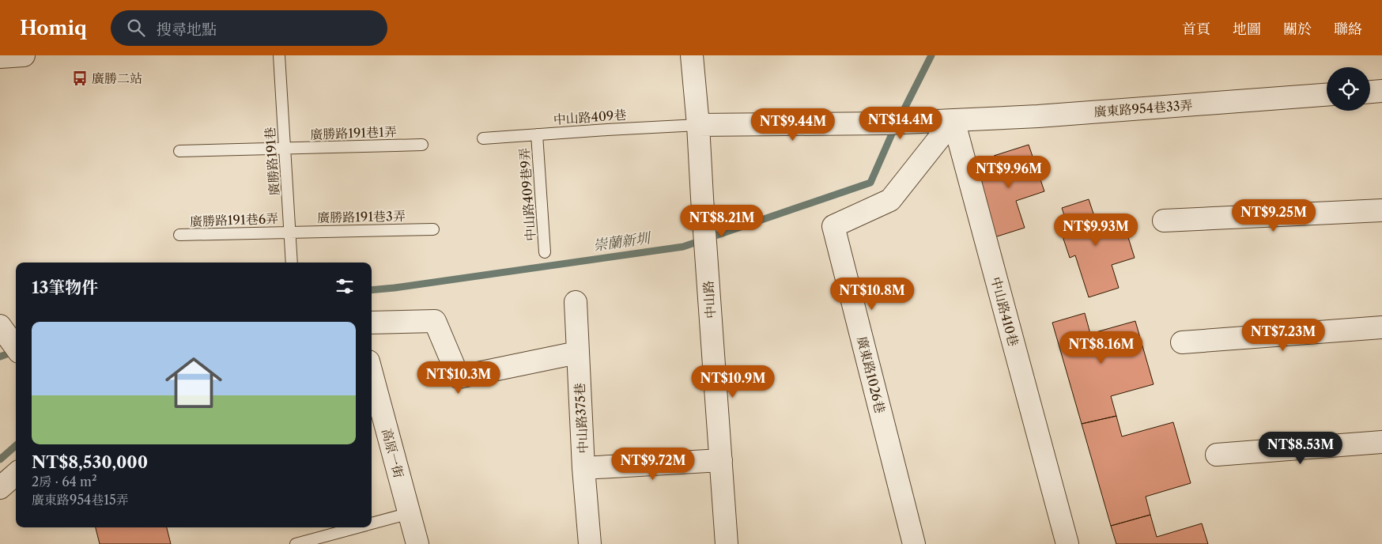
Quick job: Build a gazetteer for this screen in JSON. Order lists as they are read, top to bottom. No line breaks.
{"streets":{"street":["廣東路954巷33弄","中山路","中山路410巷","廣東路1026巷","中山路375巷","高原一街"],"lane":["中山路409巷","廣勝路191巷1弄","廣勝路191巷","中山路409巷9弄","廣勝路191巷3弄","廣勝路191巷6弄"]},"crossings":[["廣東路954巷33弄","中山路410巷"],["廣東路954巷33弄","廣東路1026巷"],["中山路409巷","中山路409巷9弄"],["中山路409巷","中山路"],["廣勝路191巷1弄","廣勝路191巷"],["廣勝路191巷","廣勝路191巷3弄"],["廣勝路191巷","廣勝路191巷6弄"],["廣勝路191巷3弄","廣勝路191巷6弄"],["中山路","中山路375巷"],["中山路410巷","廣東路1026巷"]],"water":["崇蘭新圳"],"places":{"bus stop":["廣勝二站"]},"page":{"header":"Homiq","search":"搜尋地點","nav":["首頁","地圖","關於","聯絡"],"price":["NT$14.4M","NT$9.44M","NT$9.96M","NT$9.25M","NT$8.21M","NT$9.93M","NT$10.8M","NT$7.23M","NT$8.16M","NT$10.3M","NT$10.9M","NT$8.53M","NT$9.72M"],"heading":"13筆物件","list":[{"name":"NT$8,530,000","note":"2房 · 64 m² · 廣東路954巷15弄"}]}}
